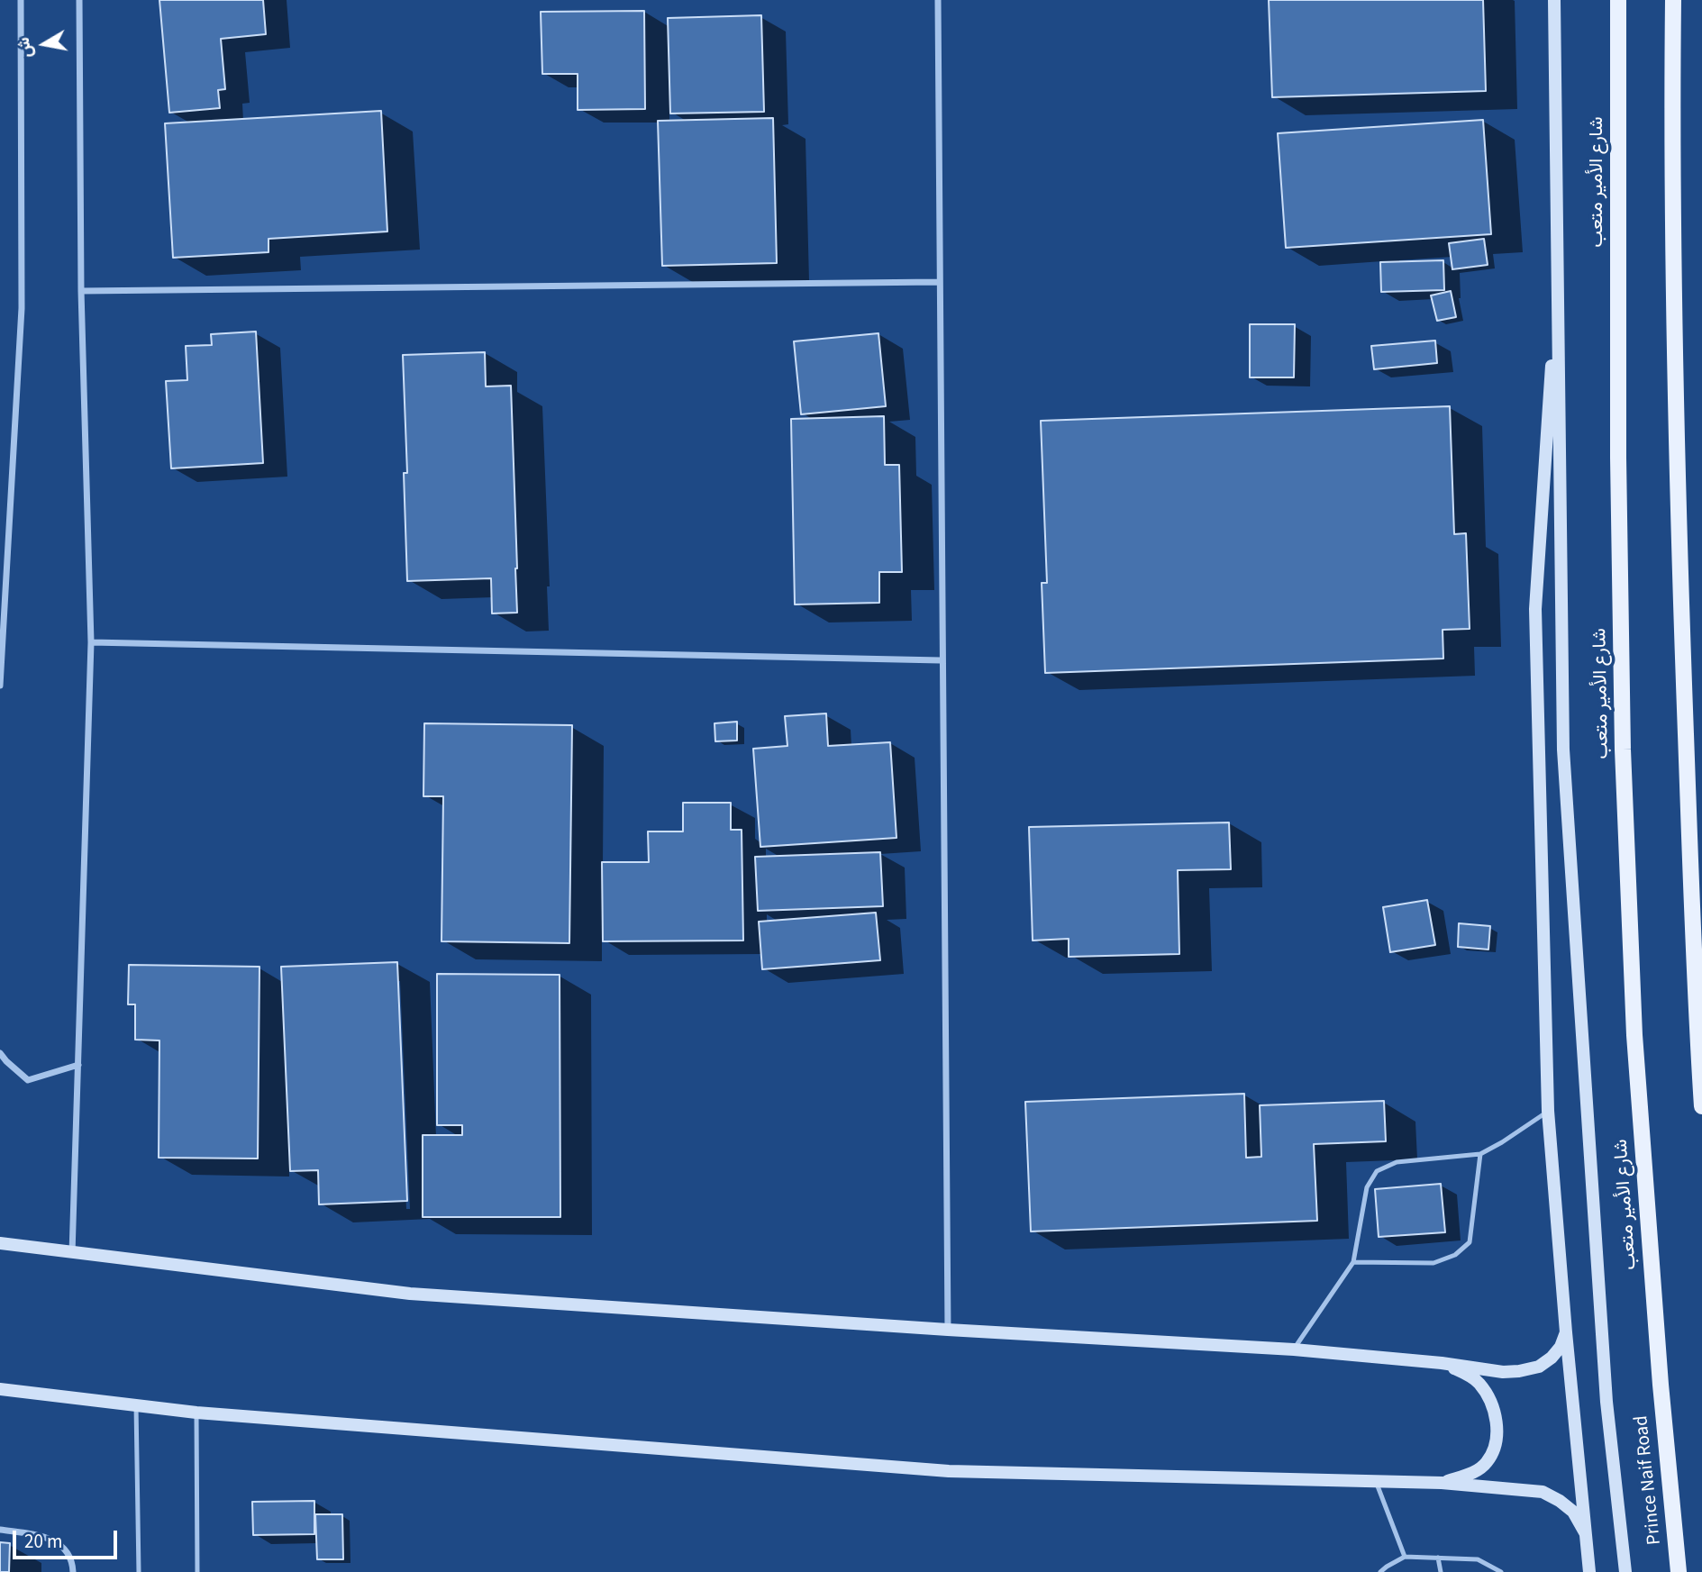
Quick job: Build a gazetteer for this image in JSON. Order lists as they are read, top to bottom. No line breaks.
{"streets":{"main road":["شارع الأمير متعب","Prince Naif Road"]},"crossings":[["شارع الأمير متعب","Prince Naif Road"]],"scale_bar":"20 m","north":"left"}
